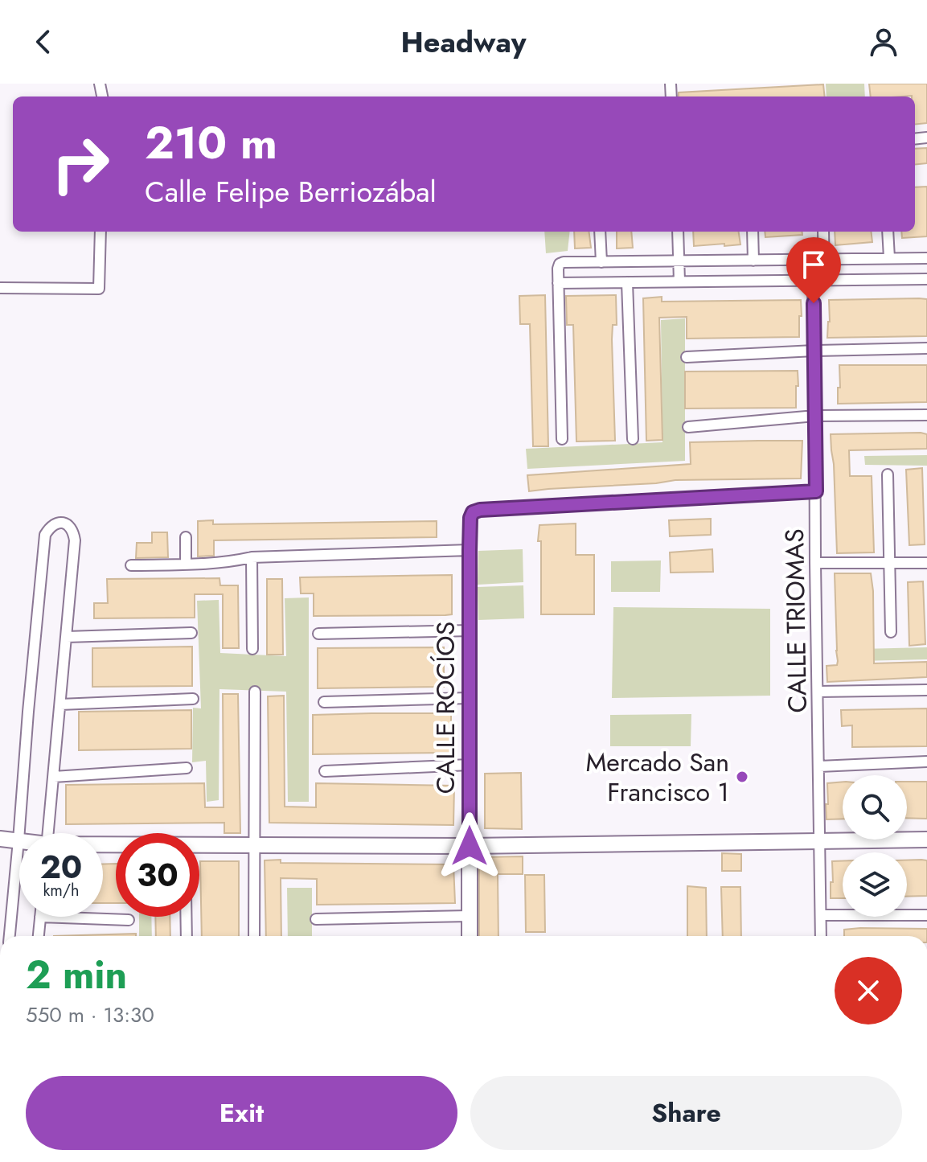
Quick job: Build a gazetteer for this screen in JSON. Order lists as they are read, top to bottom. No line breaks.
{"streets":{"street":["CALLE TRIOMAS","CALLE ROCÍOS"]},"crossings":[["CALLE TRIOMAS","CALLE ROCÍOS"]],"places":["Mercado San Francisco 1"],"page":{"header":"Headway","turn":["210 m","Calle Felipe Berriozábal"],"speed":"20 km/h","limit":"30","heading":["2 min","550 m · 13:30"],"buttons":["Exit","Share"]}}
